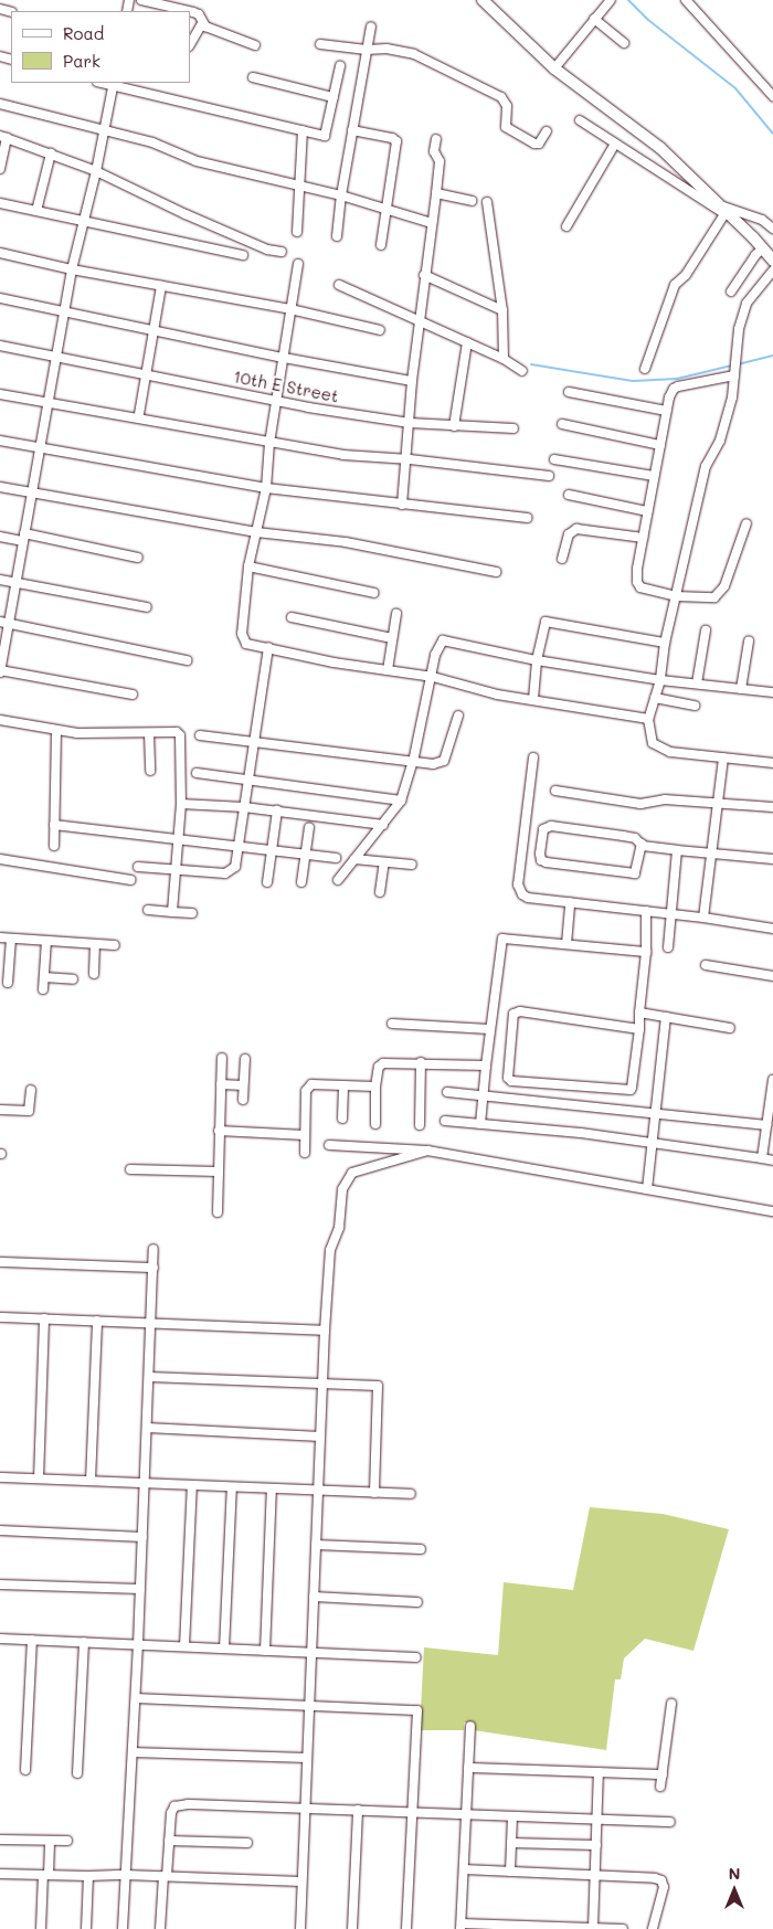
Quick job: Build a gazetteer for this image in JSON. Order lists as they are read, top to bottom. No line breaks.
{"streets":{"street":["10th E Street"]},"legend":["Road","Park"],"north":"top"}
